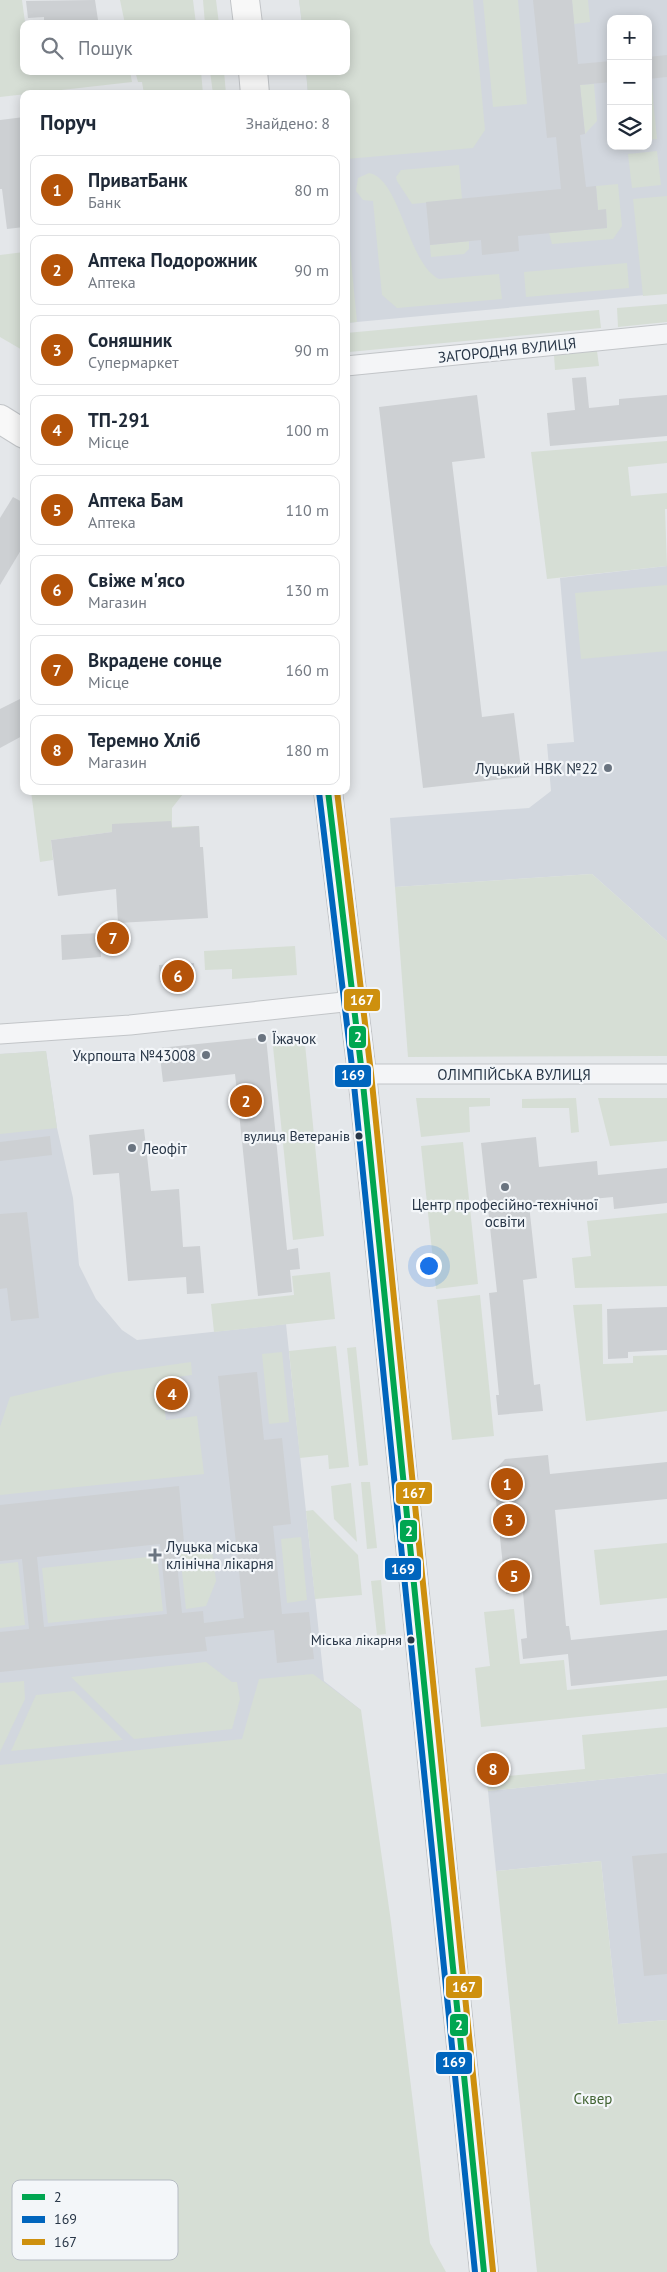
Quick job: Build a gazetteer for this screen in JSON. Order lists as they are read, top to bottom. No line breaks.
{"streets":{"street":["ЗАГОРОДНЯ ВУЛИЦЯ","ОЛІМПІЙСЬКА ВУЛИЦЯ"]},"parks":["Сквер"],"places":{"other":["Луцький НВК №22","Їжачок","Укрпошта №43008","вулиця Ветеранів","Леофіт","Центр професійно-технічної освіти","Міська лікарня"],"health":["Луцька міська клінічна лікарня"]},"lines":["transit line 2","transit line 169","transit line 167"],"legend":["2","169","167"],"page":{"map_buttons":["+","−"],"search":"Пошук","heading":["Поруч","Знайдено: 8"],"list":[{"mark":"1","name":"ПриватБанк","note":"Банк","value":"80 m"},{"mark":"2","name":"Аптека Подорожник","note":"Аптека","value":"90 m"},{"mark":"3","name":"Соняшник","note":"Супермаркет","value":"90 m"},{"mark":"4","name":"ТП-291","note":"Місце","value":"100 m"},{"mark":"5","name":"Аптека Бам","note":"Аптека","value":"110 m"},{"mark":"6","name":"Свіже м'ясо","note":"Магазин","value":"130 m"},{"mark":"7","name":"Вкрадене сонце","note":"Місце","value":"160 m"},{"mark":"8","name":"Теремно Хліб","note":"Магазин","value":"180 m"}],"pins":["7","6","2","4","1","3","5","8"]}}
